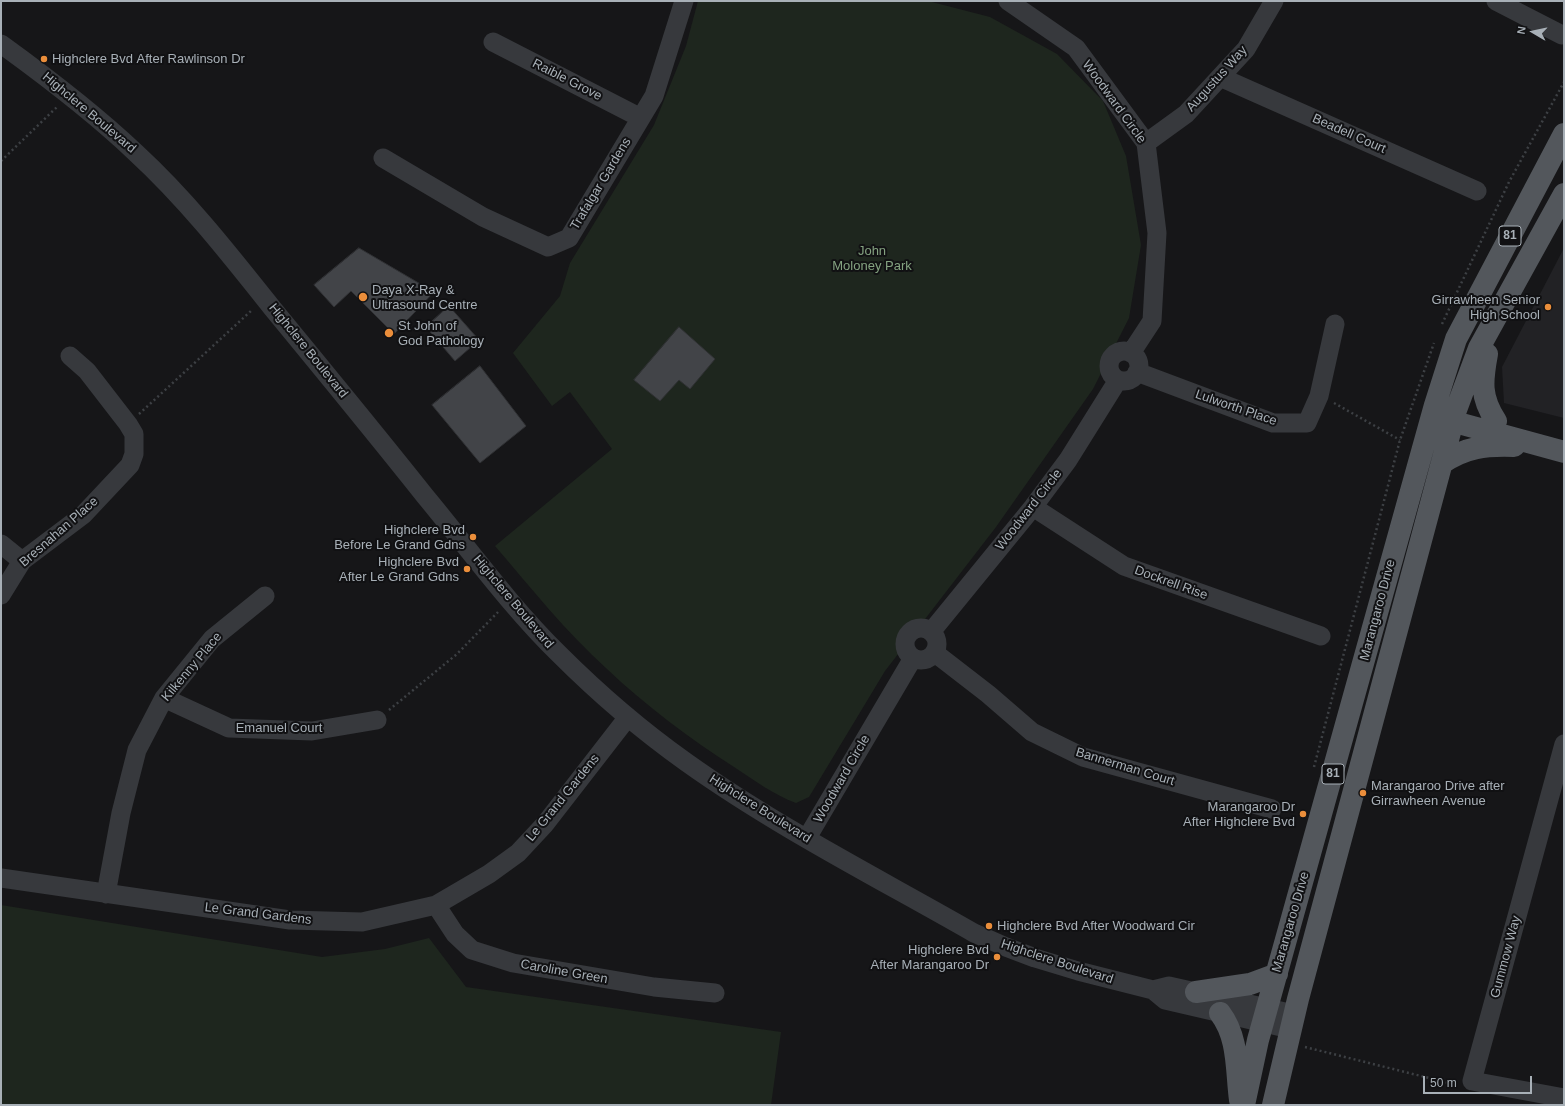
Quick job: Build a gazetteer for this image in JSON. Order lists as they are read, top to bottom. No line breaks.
{"streets":{"main road":["81","Marangaroo Drive"],"street":["Augustus Way","Raible Grove","Woodward Circle","Highclere Boulevard","Beadell Court","Trafalgar Gardens","Lulworth Place","Bresnahan Place","Dockrell Rise","Kilkenny Place","Emanuel Court","Bannerman Court","Le Grand Gardens","Gummow Way","Caroline Green"]},"crossings":[["Augustus Way","Woodward Circle"],["Augustus Way","Beadell Court"],["Raible Grove","Trafalgar Gardens"],["Woodward Circle","Highclere Boulevard"],["Woodward Circle","Lulworth Place"],["Woodward Circle","Dockrell Rise"],["Woodward Circle","Bannerman Court"],["Highclere Boulevard","Marangaroo Drive"],["Highclere Boulevard","Le Grand Gardens"],["Kilkenny Place","Emanuel Court"],["Kilkenny Place","Le Grand Gardens"],["Le Grand Gardens","Caroline Green"]],"parks":["John Moloney Park"],"places":["Highclere Bvd After Rawlinson Dr","Daya X-Ray & Ultrasound Centre","Girrawheen Senior High School","St John of God Pathology","Highclere Bvd Before Le Grand Gdns","Highclere Bvd After Le Grand Gdns","Marangaroo Drive after Girrawheen Avenue","Marangaroo Dr After Highclere Bvd","Highclere Bvd After Woodward Cir","Highclere Bvd After Marangaroo Dr"],"scale_bar":"50 m","north":"left"}
